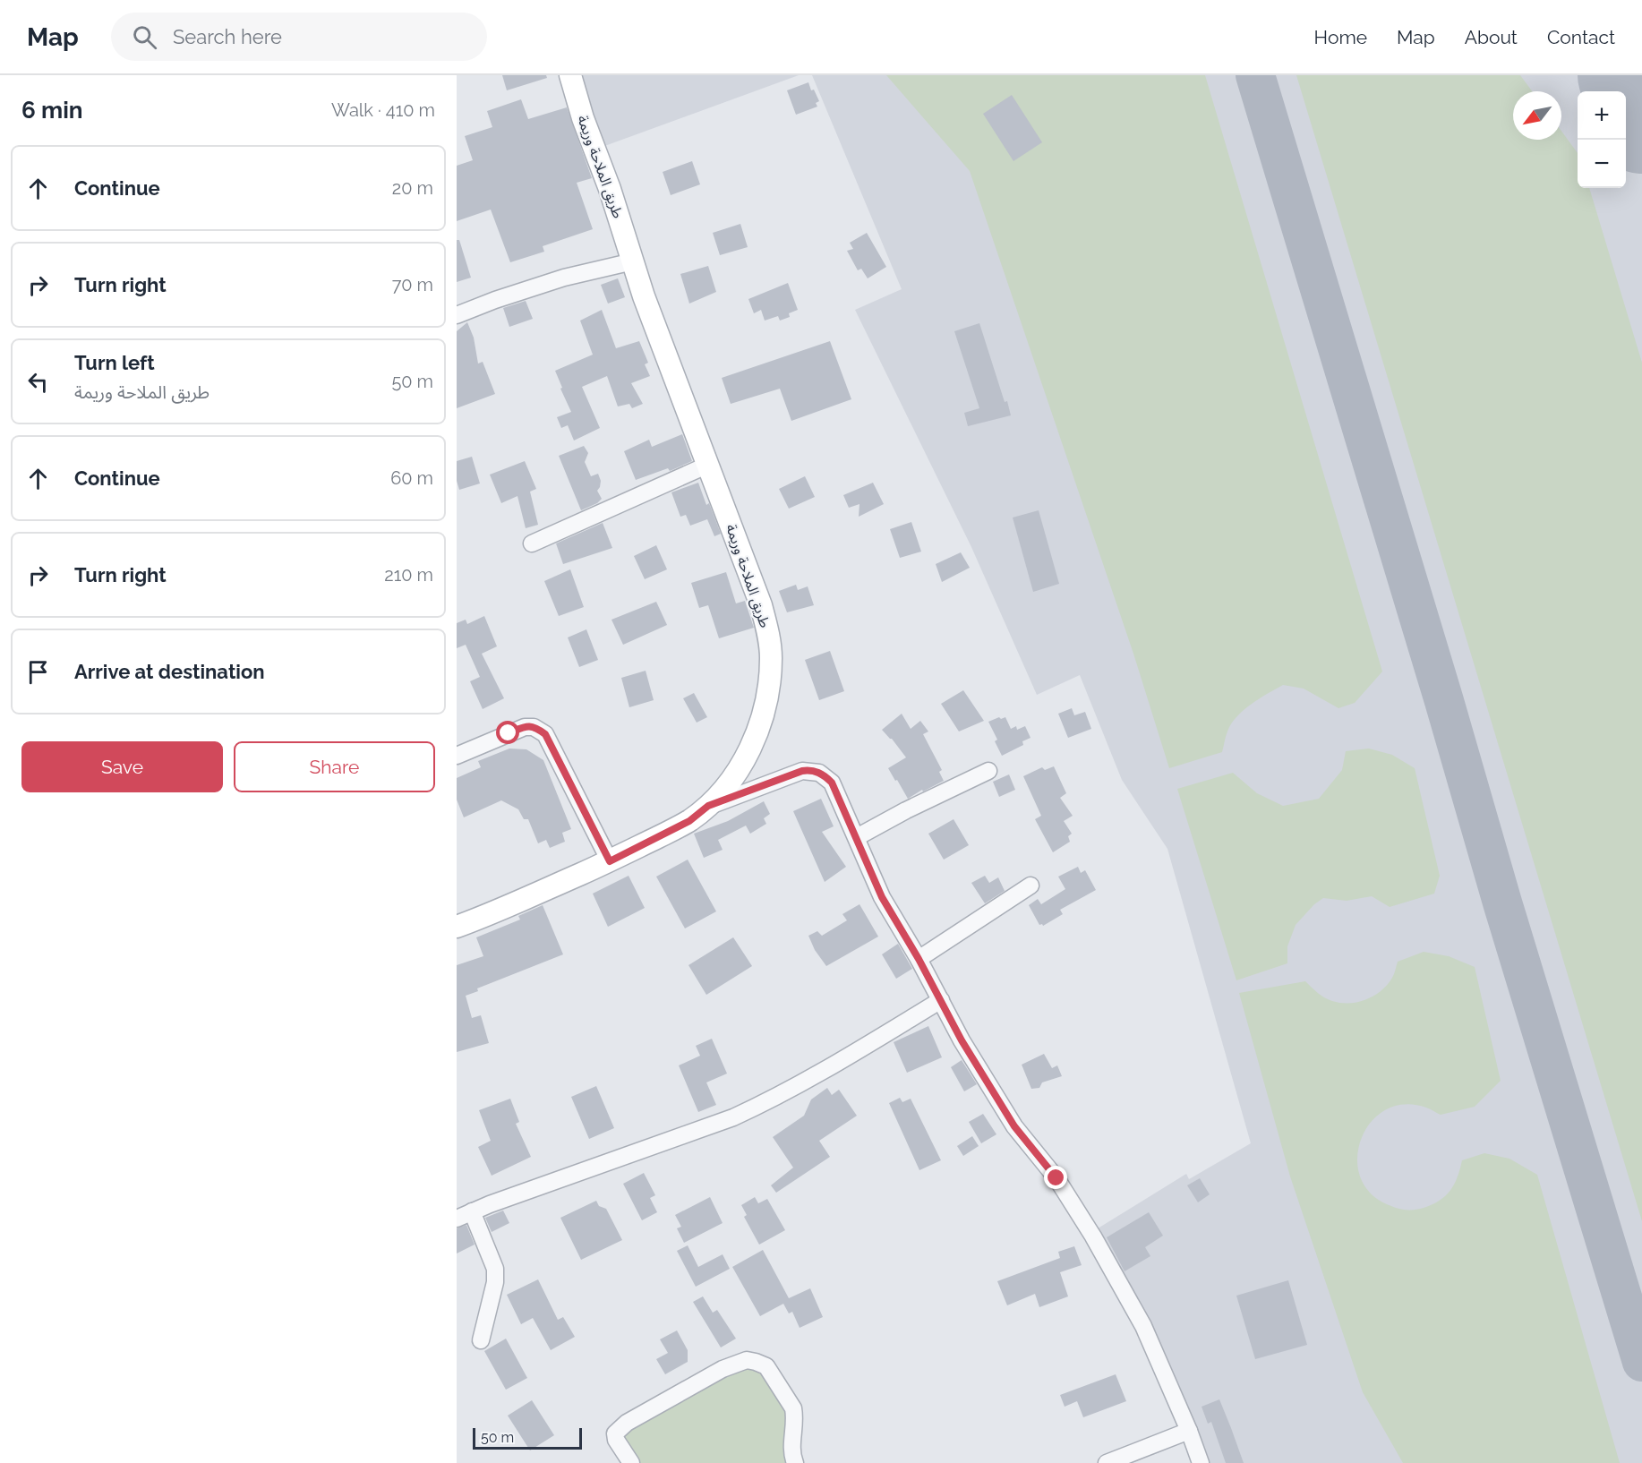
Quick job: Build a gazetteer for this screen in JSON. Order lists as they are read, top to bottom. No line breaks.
{"streets":{"street":["طريق الملاحة وريمة"]},"scale_bar":"50 m","north":"bottom left","page":{"header":"Map","search":"Search here","nav":["Home","Map","About","Contact"],"heading":["6 min","Walk · 410 m"],"map_buttons":["+","−"],"list":[["Continue","20 m"],["Turn right","70 m"],["Turn left","طريق الملاحة وريمة","50 m"],["Continue","60 m"],["Turn right","210 m"],"Arrive at destination"],"buttons":["Save","Share"],"scale":"50 m"}}
